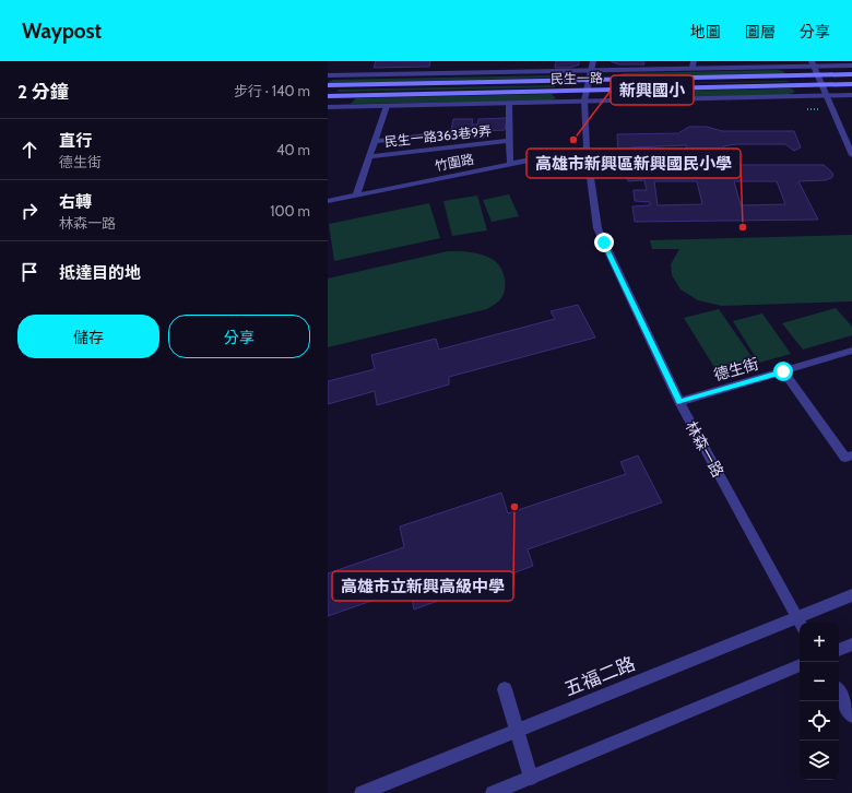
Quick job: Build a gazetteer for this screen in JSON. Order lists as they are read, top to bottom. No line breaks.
{"streets":{"main road":["民生一路"],"street":["民生一路363巷9弄","竹圍路","德生街","林森一路","五福二路"]},"crossings":[["民生一路","林森一路"],["竹圍路","林森一路"],["德生街","林森一路"],["林森一路","五福二路"]],"places":["新興國小","高雄市新興區新興國民小學","高雄市立新興高級中學"],"page":{"header":"Waypost","nav":["地圖","圖層","分享"],"heading":["2 分鐘","步行 · 140 m"],"list":[["直行","德生街","40 m"],["右轉","林森一路","100 m"],"抵達目的地"],"buttons":["儲存","分享"],"map_buttons":["+","−"]}}
